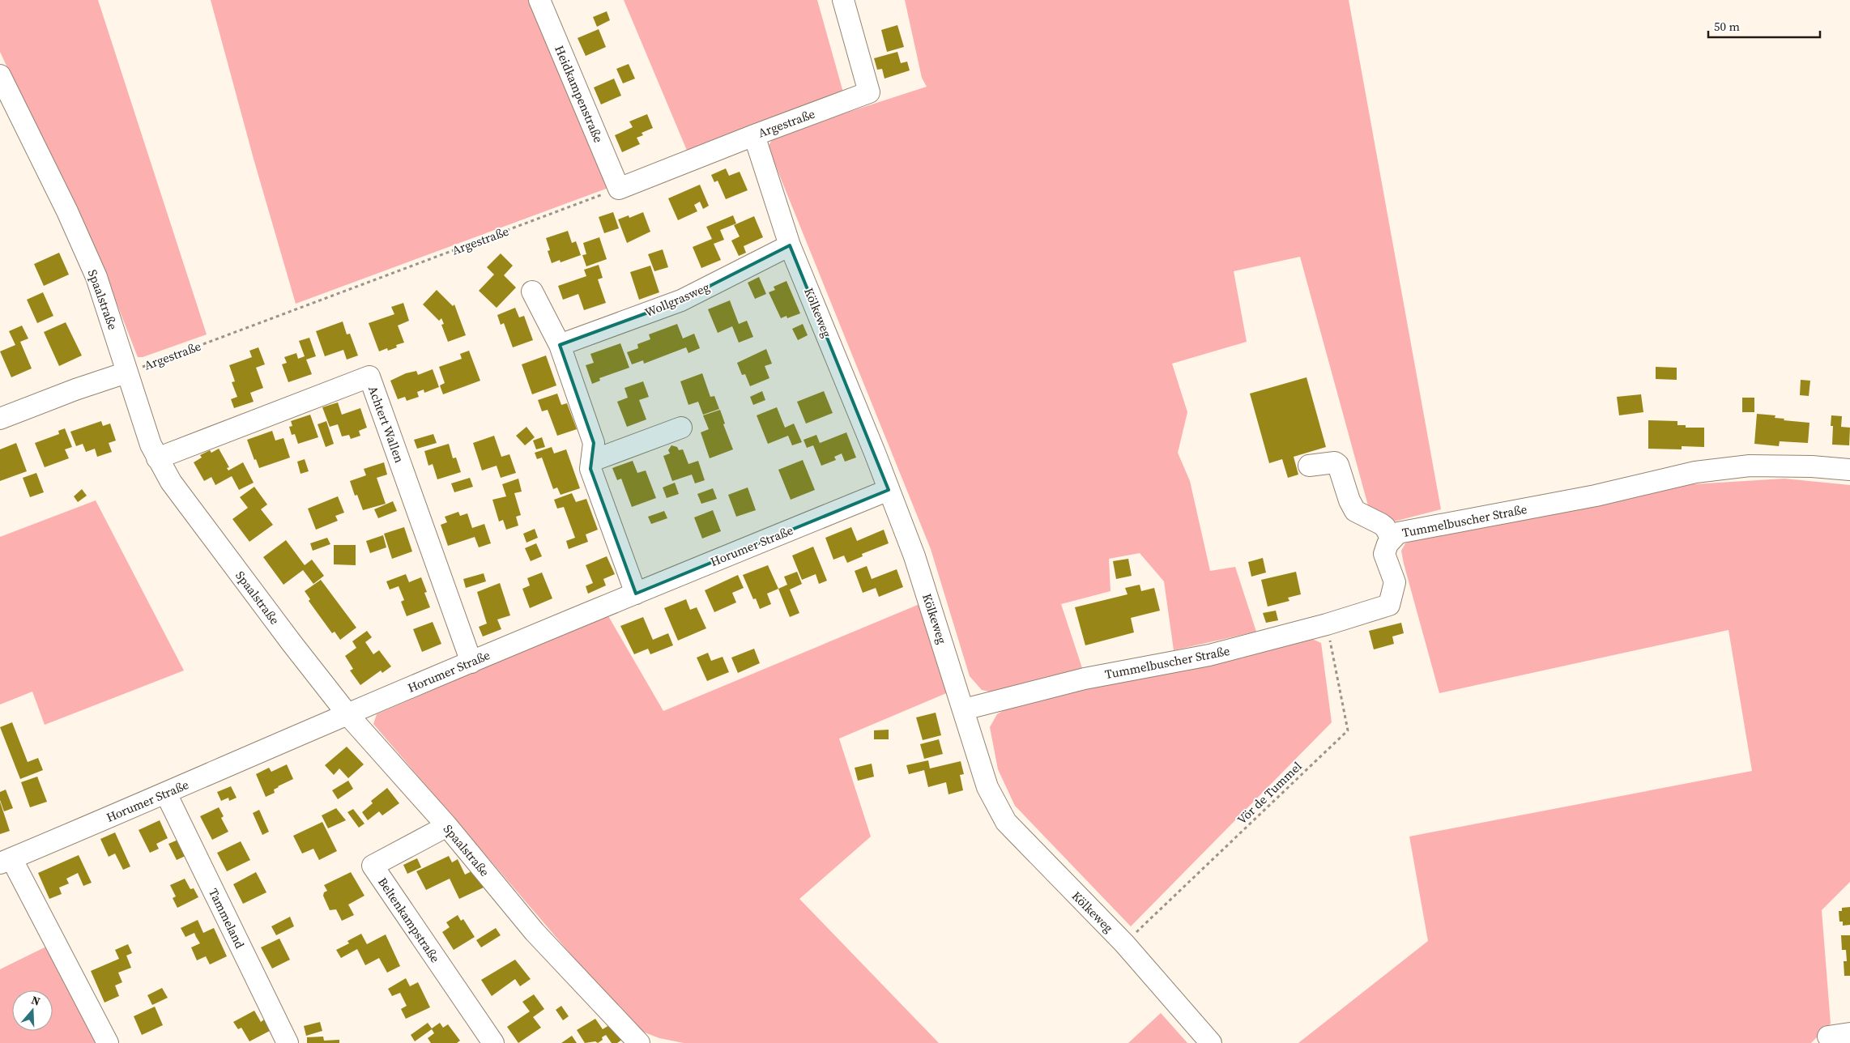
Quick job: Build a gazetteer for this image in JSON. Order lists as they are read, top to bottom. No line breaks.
{"streets":{"street":["Heidkampenstraße","Argestraße","Spaalstraße","Wollgrasweg","Kölkeweg","Achtert Wallen","Tummelbuscher Straße","Horumer Straße","Tammeland","Beltenkampstraße"],"path":["Vör de Tummel"]},"crossings":[["Heidkampenstraße","Argestraße"],["Argestraße","Spaalstraße"],["Argestraße","Kölkeweg"],["Spaalstraße","Achtert Wallen"],["Spaalstraße","Horumer Straße"],["Spaalstraße","Beltenkampstraße"],["Wollgrasweg","Kölkeweg"],["Kölkeweg","Tummelbuscher Straße"],["Kölkeweg","Horumer Straße"],["Kölkeweg","Vör de Tummel"],["Achtert Wallen","Horumer Straße"],["Tummelbuscher Straße","Vör de Tummel"],["Horumer Straße","Tammeland"]],"scale_bar":"50 m","north":"top"}
